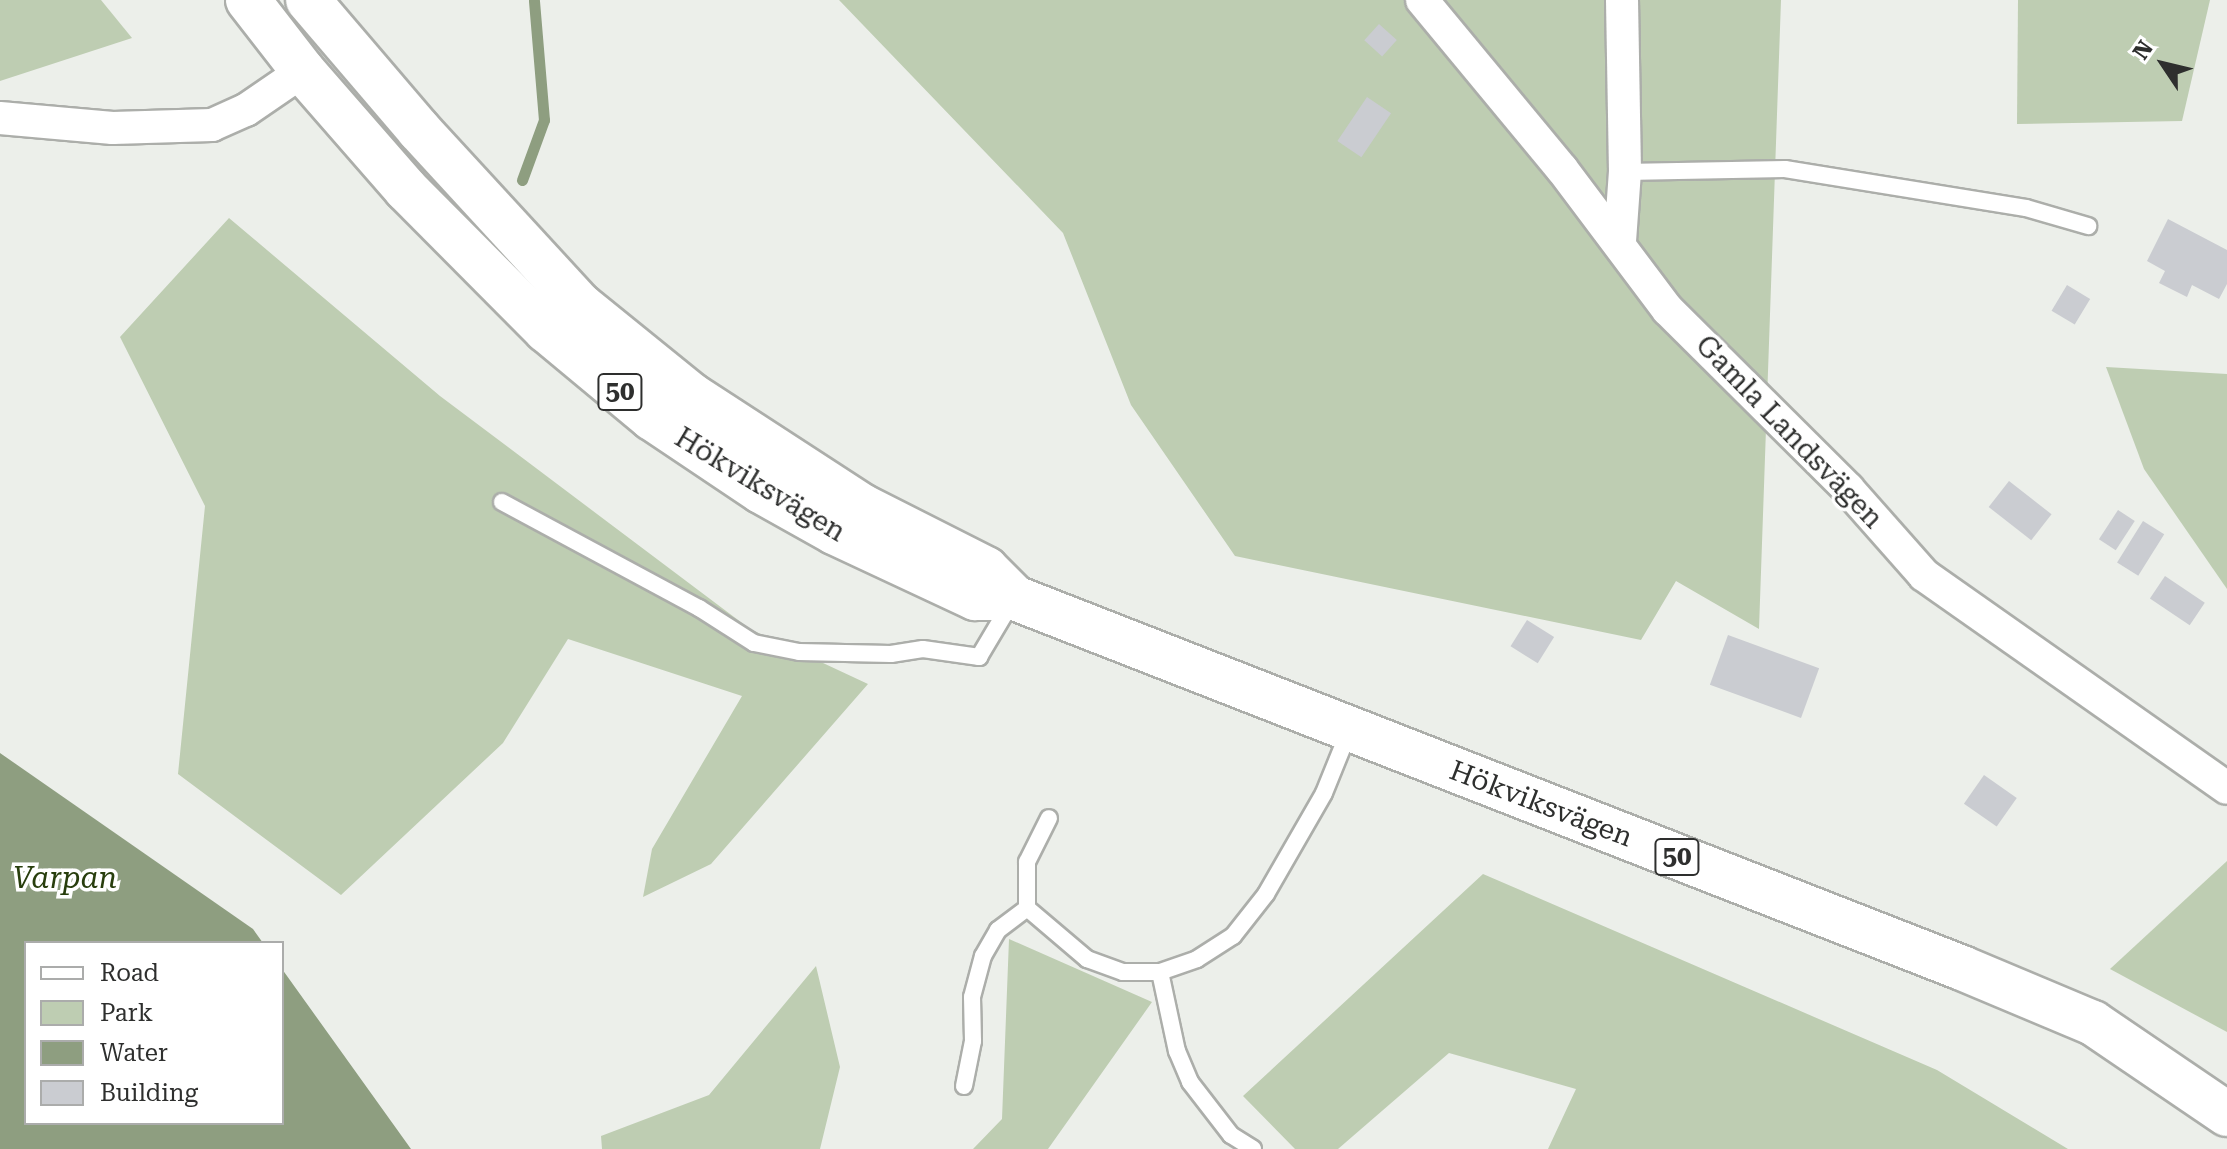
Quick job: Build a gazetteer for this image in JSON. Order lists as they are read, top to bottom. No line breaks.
{"streets":{"main road":["50","Hökviksvägen"],"street":["Gamla Landsvägen"]},"crossings":[["50","Hökviksvägen"]],"water":["Varpan"],"legend":["Road","Park","Water","Building"],"north":"top left"}
